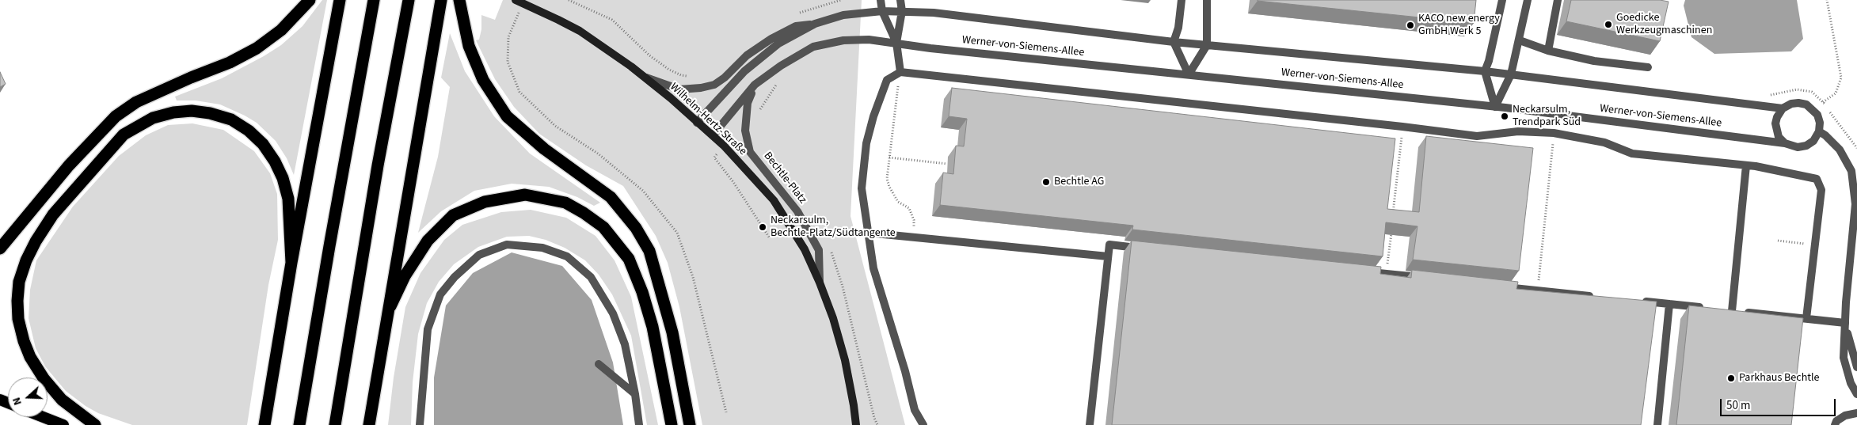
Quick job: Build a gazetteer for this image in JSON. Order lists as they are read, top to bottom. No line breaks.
{"streets":{"main road":["Wilhelm-Hertz-Straße"],"street":["Werner-von-Siemens-Allee","Bechtle-Platz"]},"crossings":[["Wilhelm-Hertz-Straße","Bechtle-Platz"]],"places":["Goedicke Werkzeugmaschinen","KACO new energy GmbH Werk 5","Neckarsulm, Trendpark Süd","Bechtle AG","Neckarsulm, Bechtle-Platz/Südtangente","Parkhaus Bechtle"],"scale_bar":"50 m","north":"left"}
